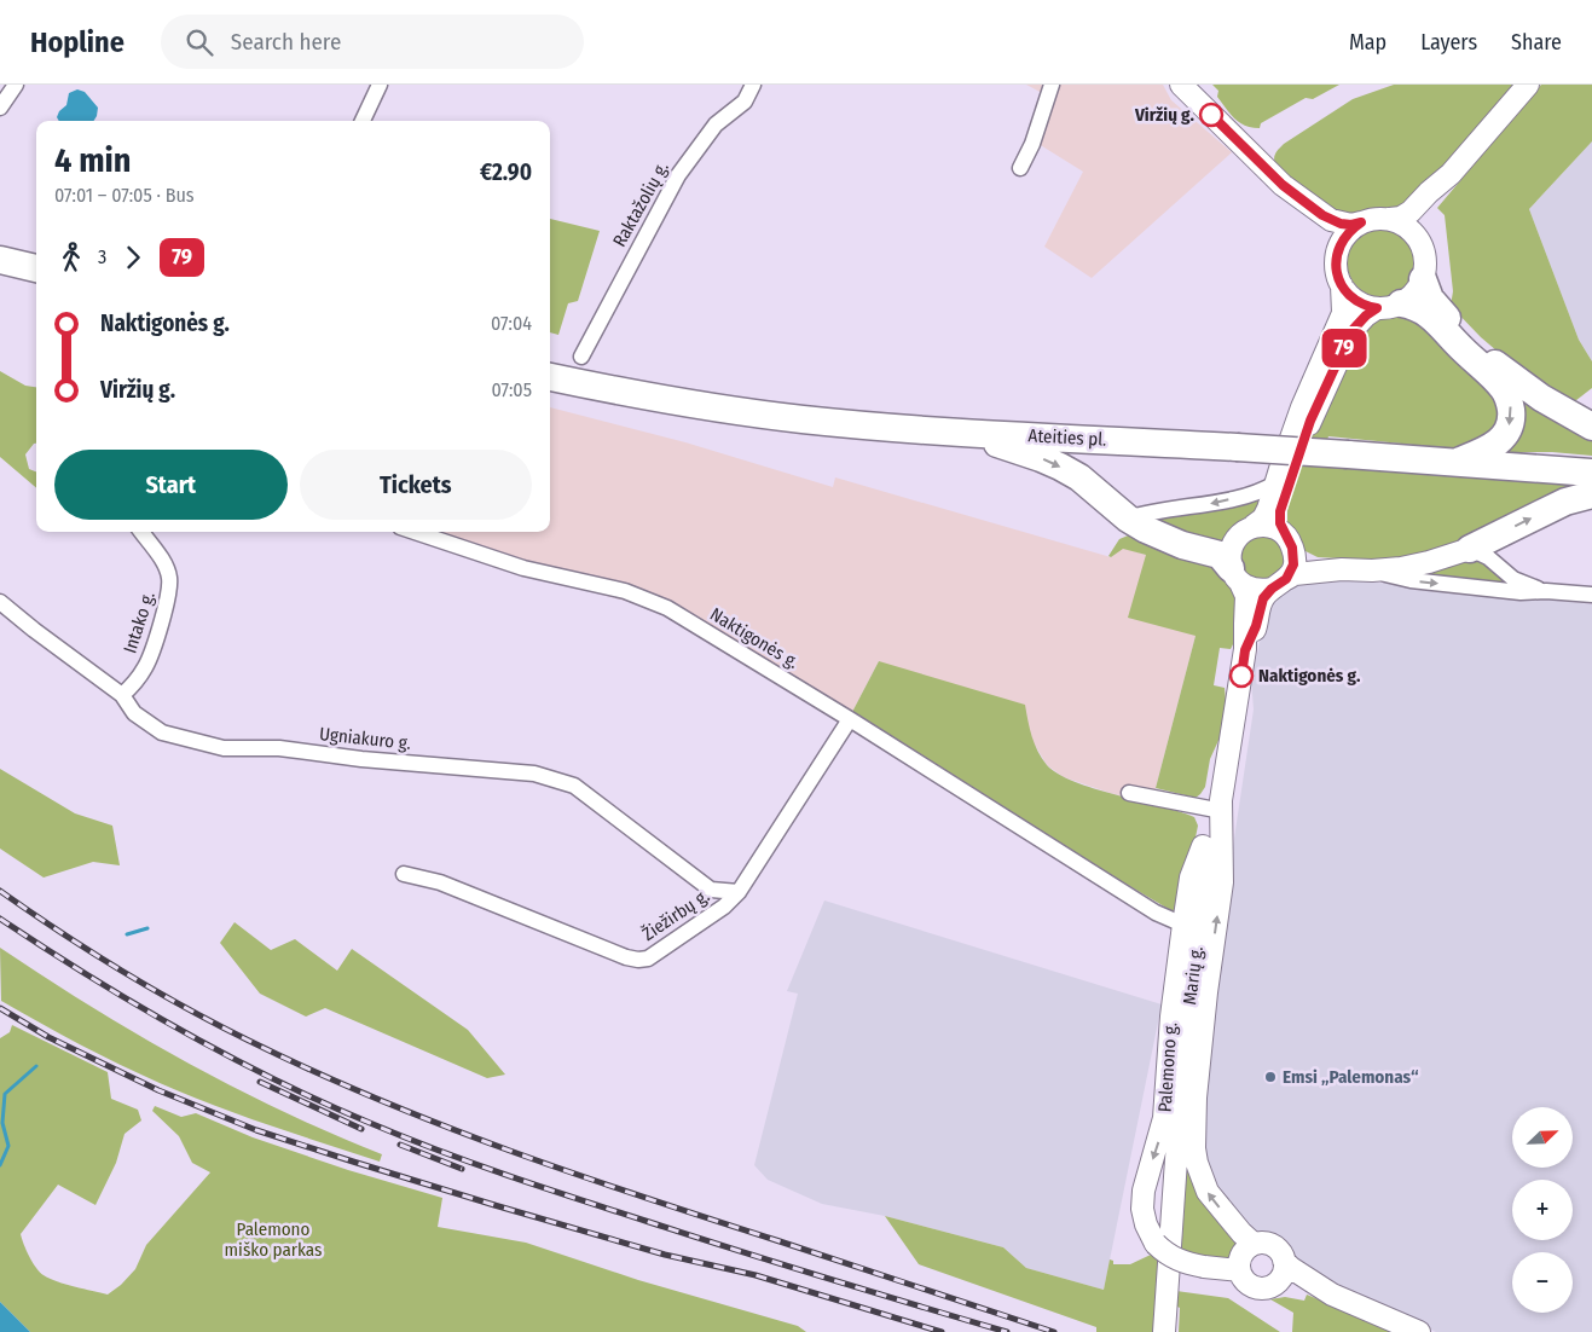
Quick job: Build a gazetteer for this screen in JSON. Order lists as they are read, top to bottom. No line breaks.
{"streets":{"highway":["Ateities pl."],"street":["Raktažolių g.","Intako g.","Naktigonės g.","Ugniakuro g.","Žiežirbų g.","Marių g.","Palemono g."]},"crossings":[["Intako g.","Ugniakuro g."],["Naktigonės g.","Žiežirbų g."],["Naktigonės g.","Palemono g."],["Ugniakuro g.","Žiežirbų g."],["Marių g.","Palemono g."]],"parks":["Palemono miško parkas"],"places":["Viržių g.","Naktigonės g.","Emsi „Palemonas“"],"lines":["bus line 79"],"north":"top right","page":{"header":"Hopline","search":"Search here","nav":["Map","Layers","Share"],"on_map":"79","heading":["4 min","07:01 – 07:05 · Bus","€2.90"],"legs":["3","79"],"list":[{"name":"Naktigonės g.","value":"07:04"},{"name":"Viržių g.","value":"07:05"}],"buttons":["Start","Tickets"],"map_buttons":["+","−"]}}
